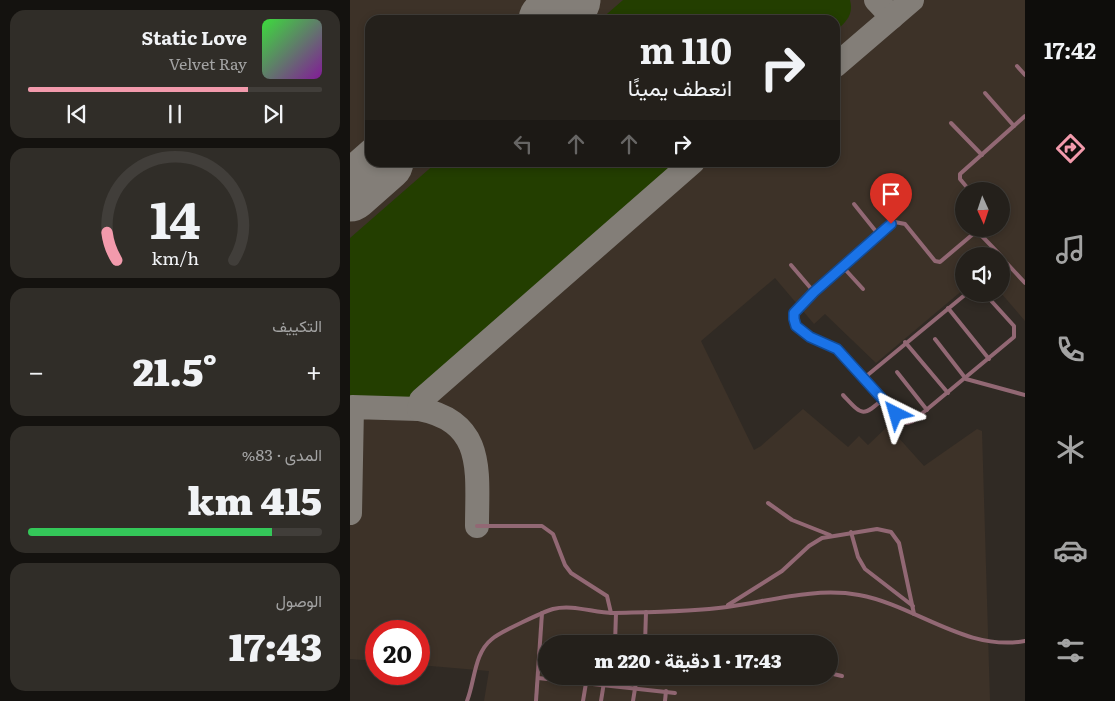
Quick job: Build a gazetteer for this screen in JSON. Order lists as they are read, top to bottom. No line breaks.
{"north":"bottom","page":{"tabs":"17:42","turn":["110 m","انعطف يمينًا"],"song":["Static Love","Velvet Ray"],"tile":["التكييف",["المدى · 83%","415 km"],["الوصول","17:43"]],"heat":["−","21.5°","+"],"limit":"20","trip":"17:43 · 1 دقيقة · 220 m","gauge":["14","km/h"]}}
